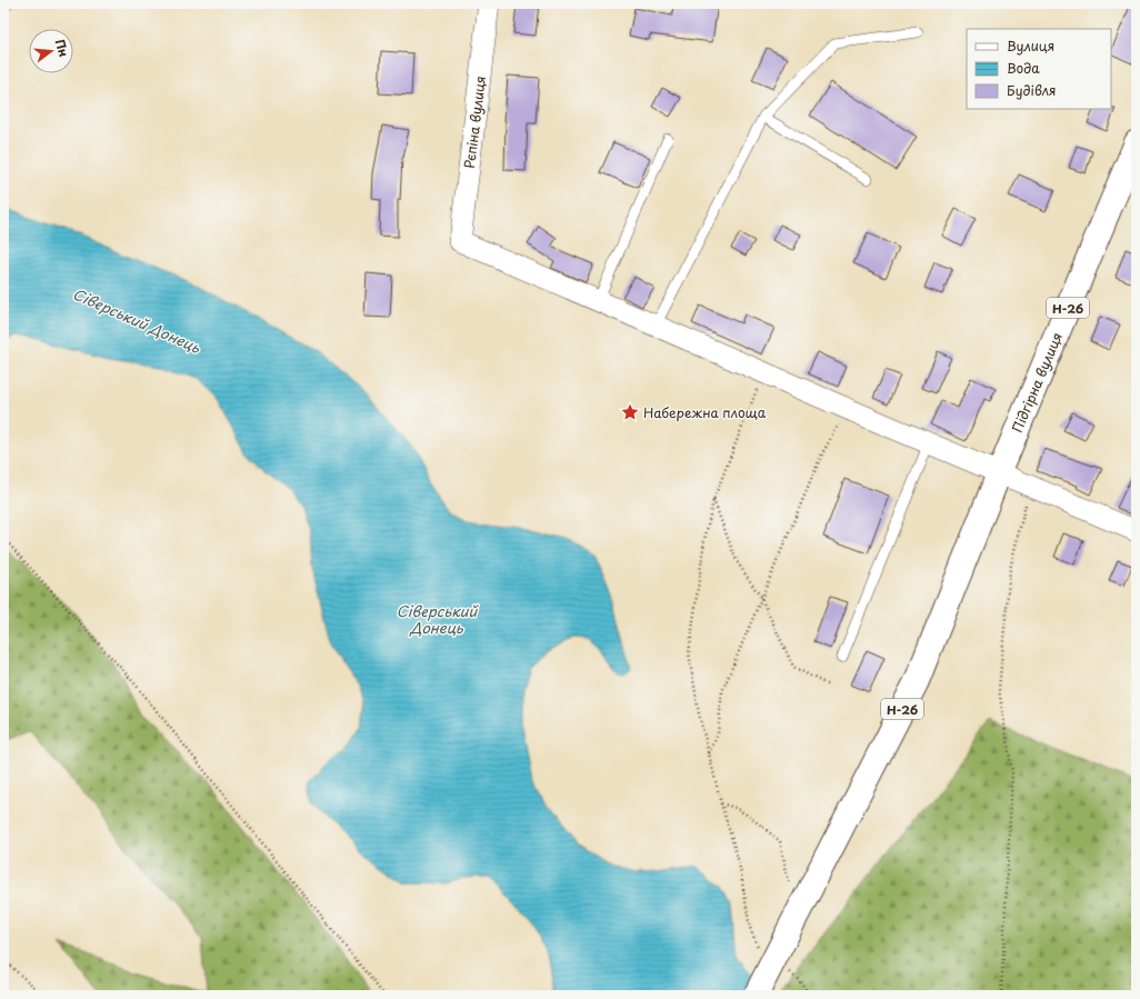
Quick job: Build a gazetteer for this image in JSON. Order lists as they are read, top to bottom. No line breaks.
{"streets":{"main road":["Н-26","Підгірна вулиця"],"street":["Рєпіна вулиця"]},"crossings":[["Н-26","Підгірна вулиця"]],"water":["Сіверський Донець"],"places":{"place":["Набережна площа"]},"legend":["Вулиця","Вода","Будівля"],"north":"right"}
